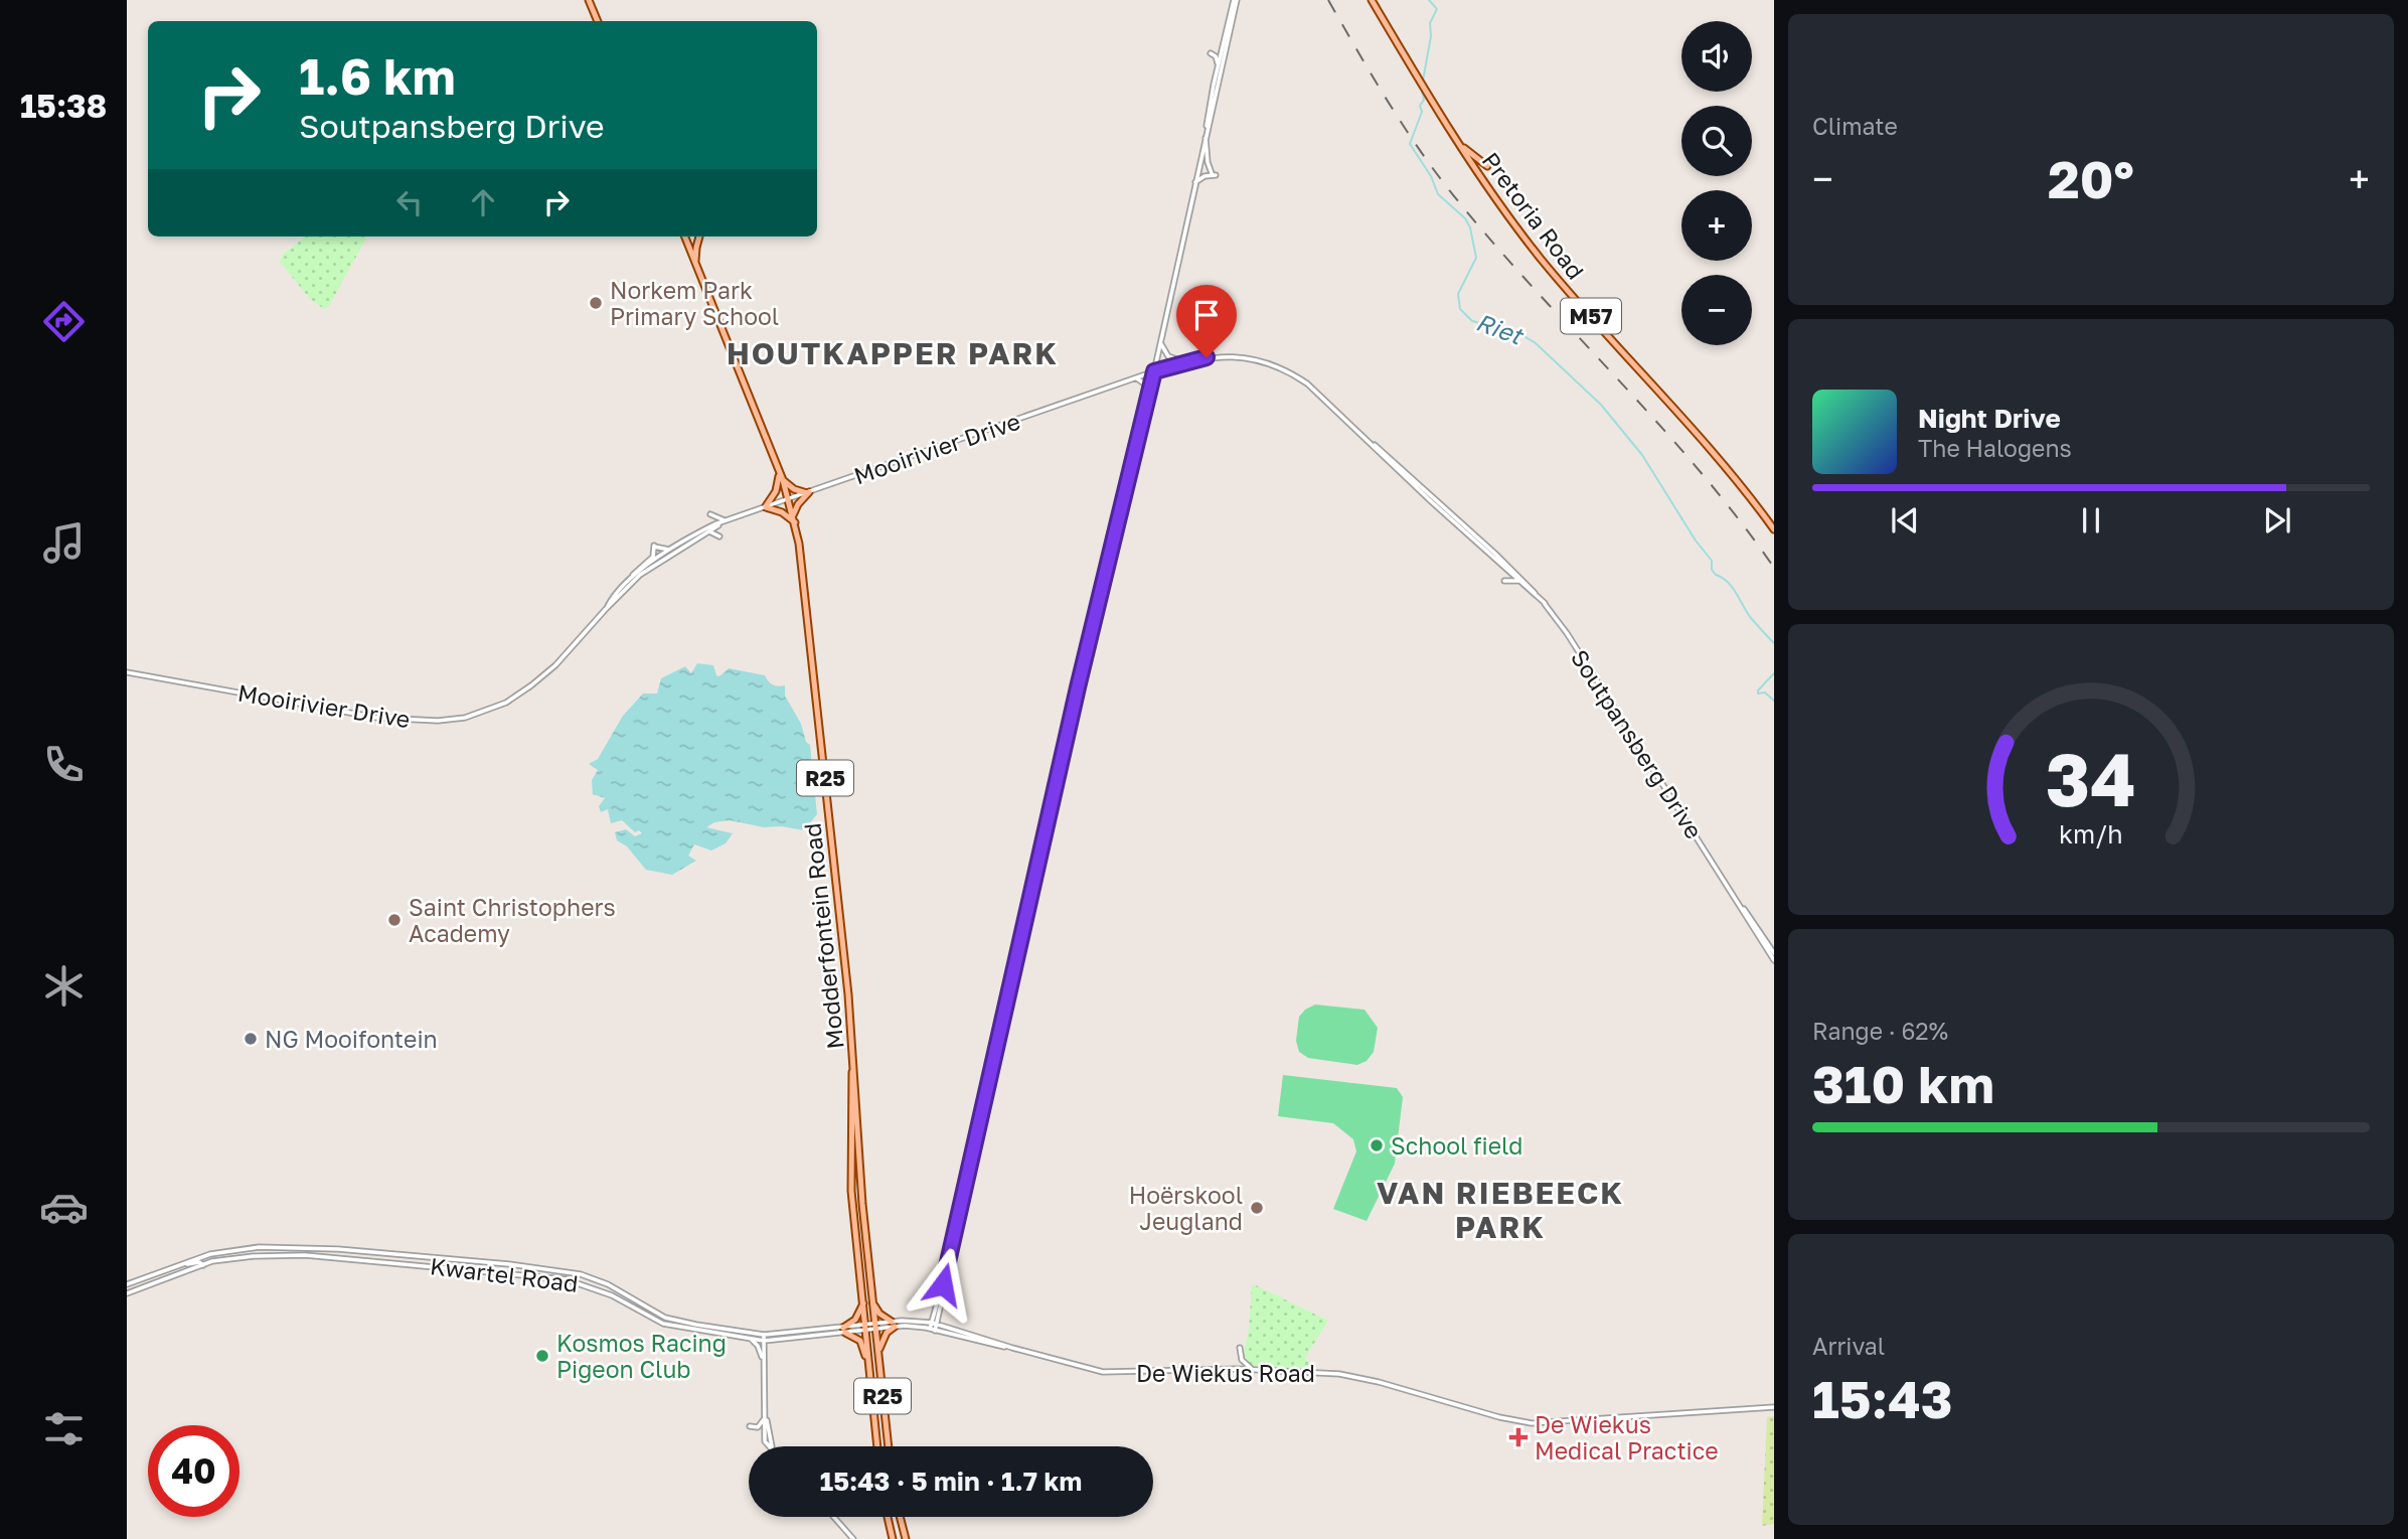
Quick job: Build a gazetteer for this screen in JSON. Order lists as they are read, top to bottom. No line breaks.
{"streets":{"main road":["Pretoria Road","M57","R25","Modderfontein Road"],"street":["Mooirivier Drive","Soutpansberg Drive","Kwartel Road","De Wiekus Road"]},"crossings":[["Mooirivier Drive","Soutpansberg Drive"],["Mooirivier Drive","Modderfontein Road"],["Modderfontein Road","Kwartel Road"],["Modderfontein Road","De Wiekus Road"],["Kwartel Road","De Wiekus Road"]],"districts":["HOUTKAPPER PARK","VAN RIEBEECK PARK"],"water":["Riet"],"places":{"other":["Norkem Park Primary School","Saint Christophers Academy","NG Mooifontein","School field","Hoërskool Jeugland","Kosmos Racing Pigeon Club"],"health":["De Wiekus Medical Practice"]},"page":{"tabs":"15:38","tile":["Climate",["Range · 62%","310 km"],["Arrival","15:43"]],"map_buttons":["+","−"],"turn":["1.6 km","Soutpansberg Drive"],"heat":["−","20°","+"],"song":["Night Drive","The Halogens"],"limit":"40","trip":"15:43 · 5 min · 1.7 km","gauge":["34","km/h"]}}
